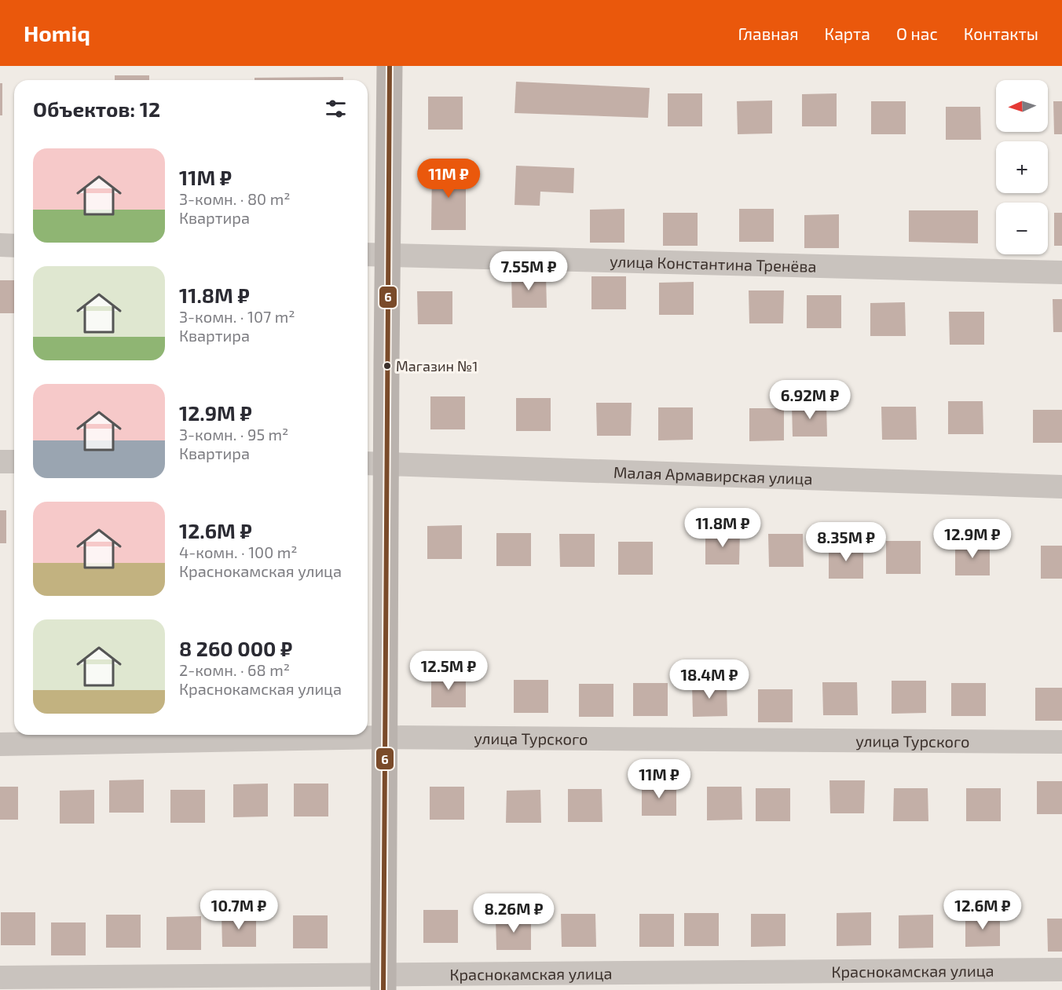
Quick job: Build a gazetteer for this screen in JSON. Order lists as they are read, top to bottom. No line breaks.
{"streets":{"street":["улица Константина Тренёва","Малая Армавирская улица","улица Турского","Краснокамская улица"]},"places":["Магазин №1"],"lines":["transit line 6"],"north":"left","page":{"header":"Homiq","nav":["Главная","Карта","О нас","Контакты"],"map_buttons":["+","−"],"heading":"Объектов: 12","list":[{"name":"11M ₽","note":"3-комн. · 80 m² · Квартира"},{"name":"11.8M ₽","note":"3-комн. · 107 m² · Квартира"},{"name":"12.9M ₽","note":"3-комн. · 95 m² · Квартира"},{"name":"12.6M ₽","note":"4-комн. · 100 m² · Краснокамская улица"},{"name":"8 260 000 ₽","note":"2-комн. · 68 m² · Краснокамская улица"}],"price":["11M ₽","7.55M ₽","6.92M ₽","11.8M ₽","12.9M ₽","8.35M ₽","12.5M ₽","18.4M ₽","11M ₽","10.7M ₽","12.6M ₽","8.26M ₽"]}}
